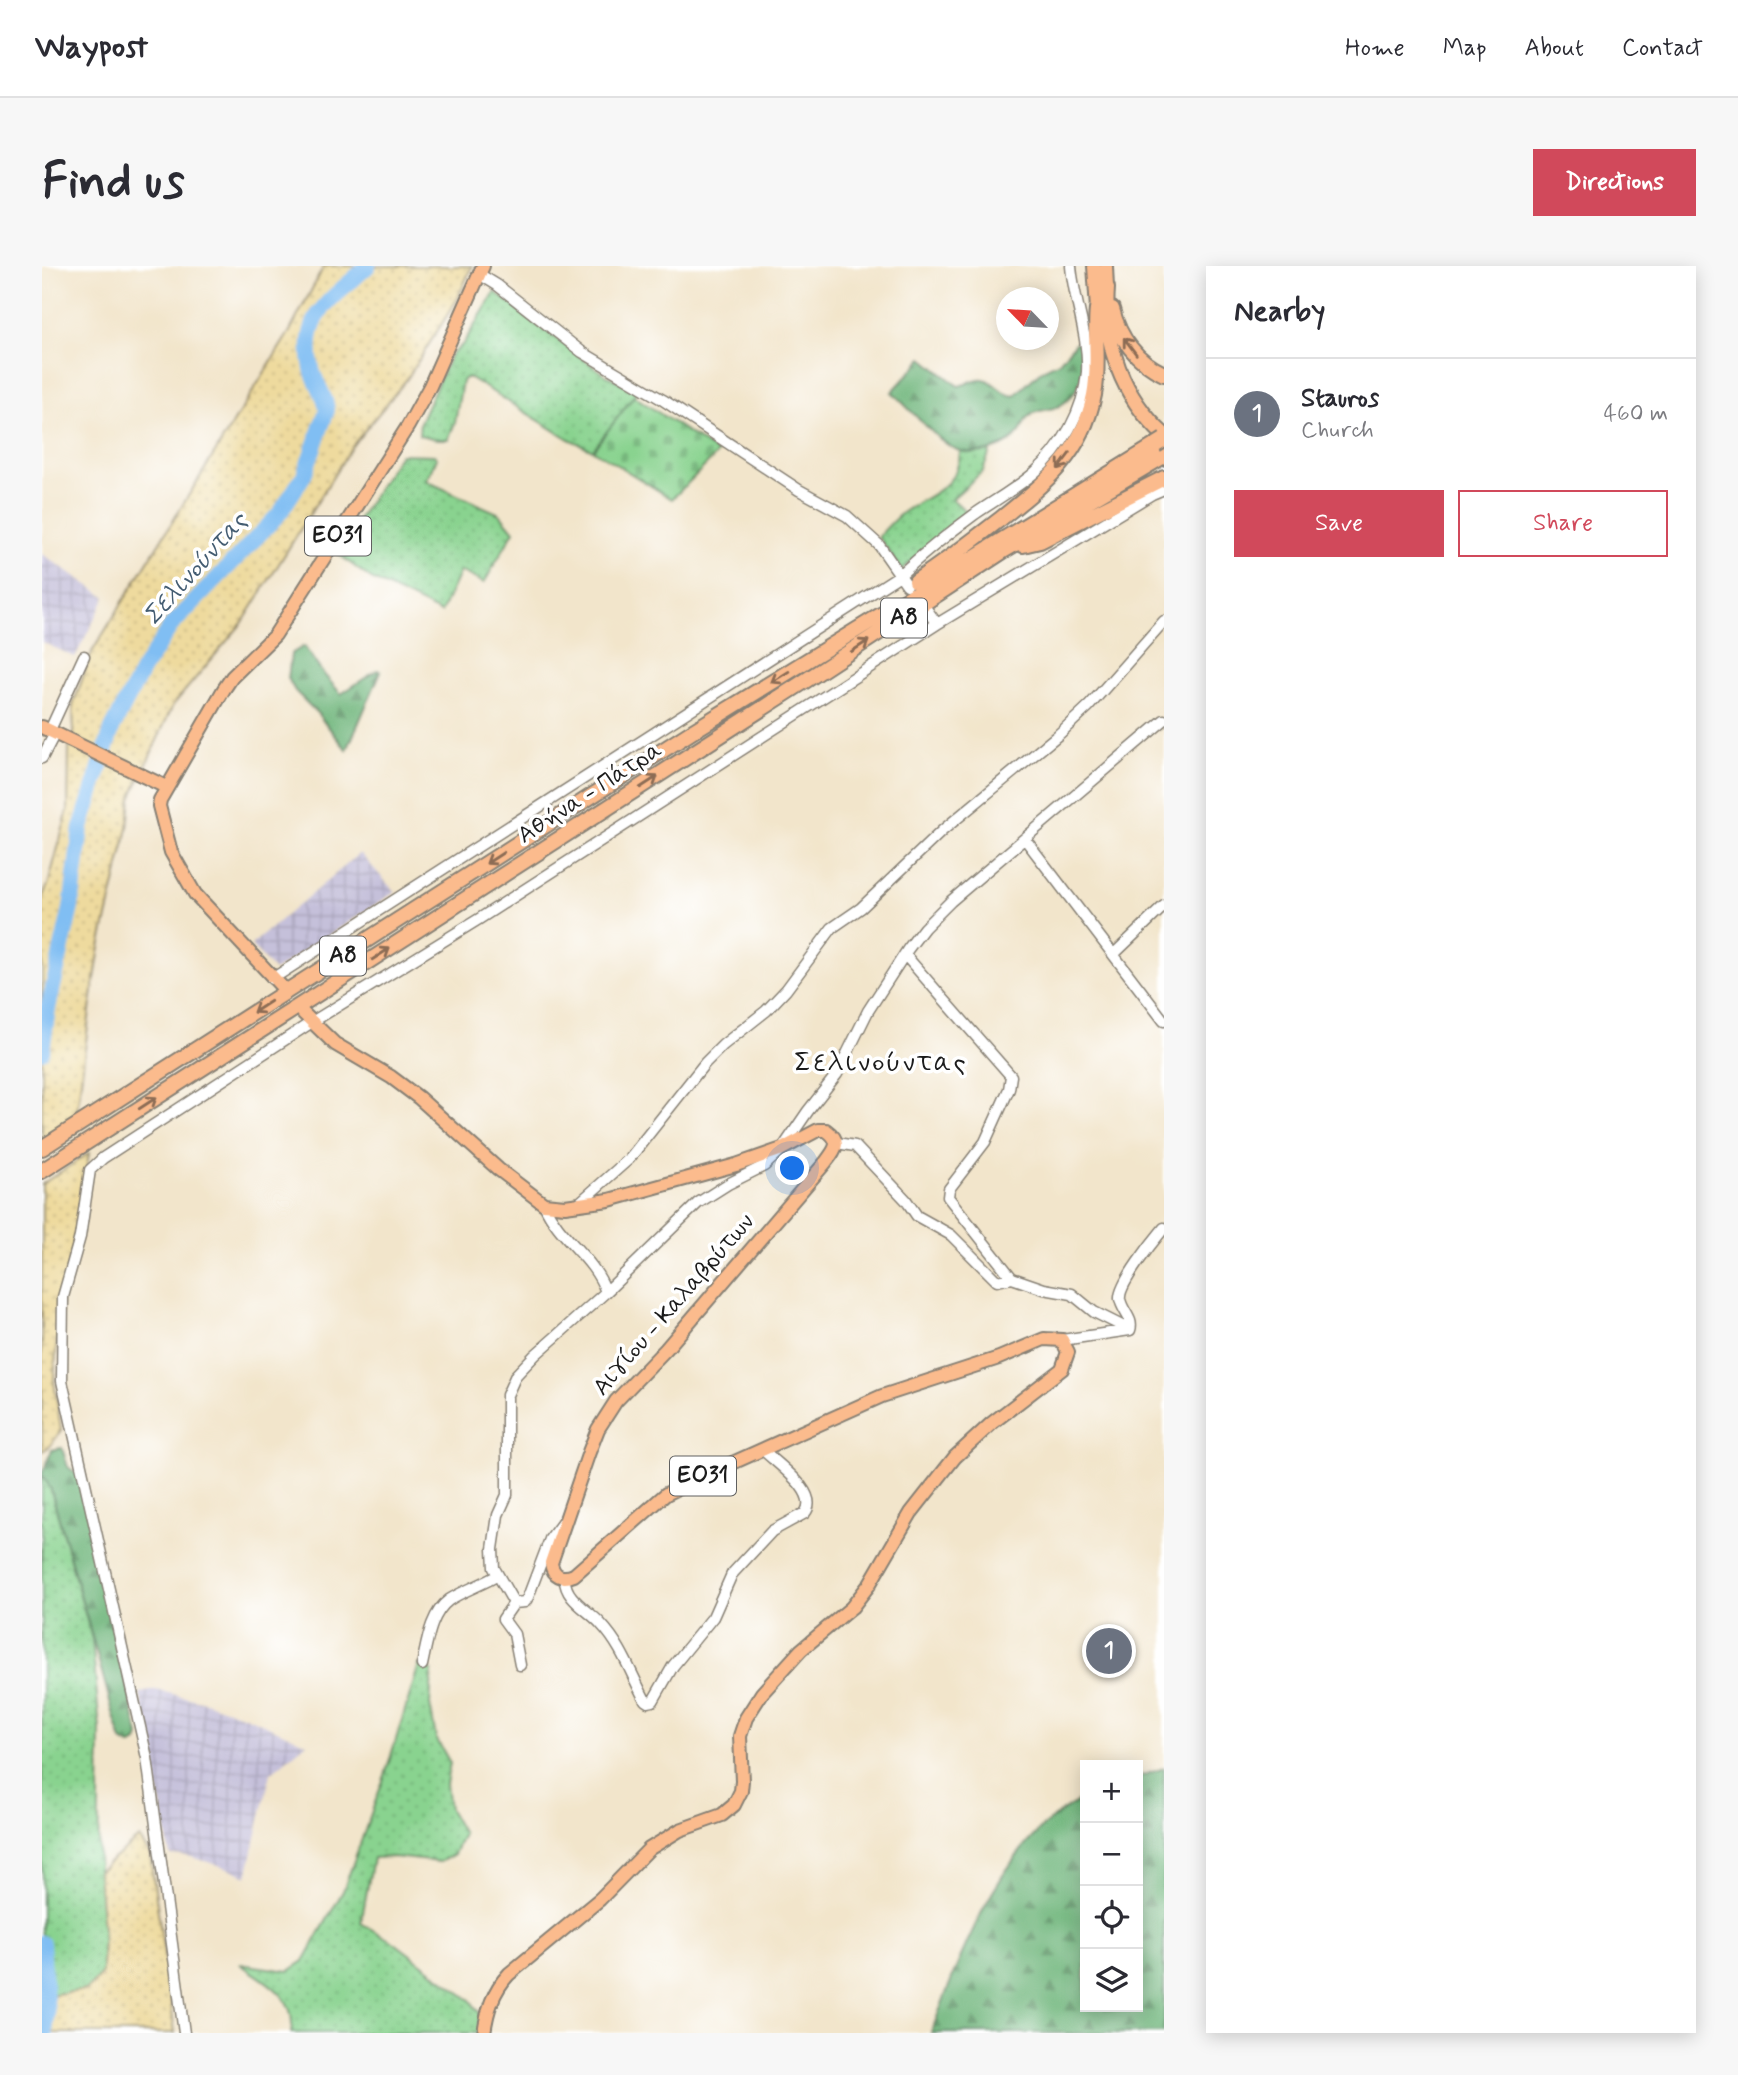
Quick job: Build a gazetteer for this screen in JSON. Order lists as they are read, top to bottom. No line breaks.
{"streets":{"highway":["Α8","Αθήνα - Πάτρα"],"main road":["ΕΟ31","Αιγίου - Καλαβρύτων"]},"crossings":[["ΕΟ31","Αιγίου - Καλαβρύτων"]],"districts":["Σελινούντας"],"water":["Σελινούντας"],"north":"top left","page":{"header":"Waypost","nav":["Home","Map","About","Contact"],"buttons":["Directions",["Save","Share"]],"title":"Find us","heading":"Nearby","list":[{"mark":"1","name":"Stauros","note":"Church","value":"460 m"}],"pins":"1","map_buttons":["+","−"]}}
